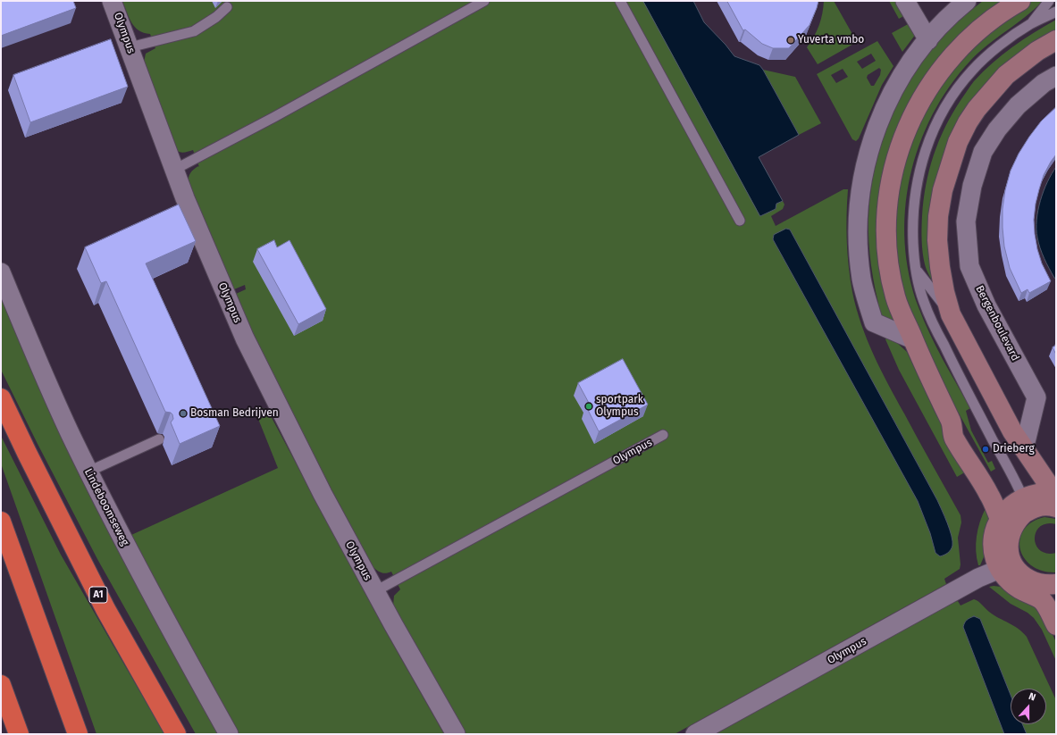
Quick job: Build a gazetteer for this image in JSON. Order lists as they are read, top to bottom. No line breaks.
{"streets":{"highway":["A1"],"street":["Olympus","Bergenboulevard","Lindeboomseweg"]},"places":["Yuverta vmbo","sportpark Olympus","Bosman Bedrijven","Drieberg"],"north":"top"}
